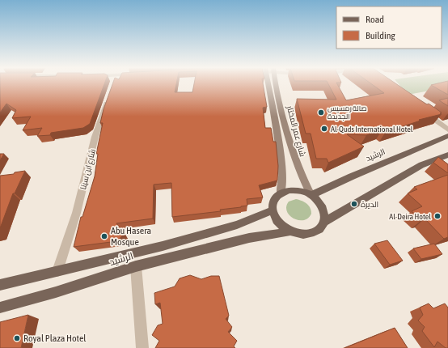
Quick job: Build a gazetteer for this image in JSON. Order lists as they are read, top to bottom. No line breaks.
{"streets":{"main road":["شارع عمر المختار","الرشيد"],"street":["شارع ابن سينا"]},"crossings":[["شارع عمر المختار","الرشيد"],["الرشيد","شارع ابن سينا"]],"places":["صالة رمسيس الجديدة","Al-Quds International Hotel","الديرة","Al-Deira Hotel","Abu Hasera Mosque","Royal Plaza Hotel"],"legend":["Road","Building"]}
